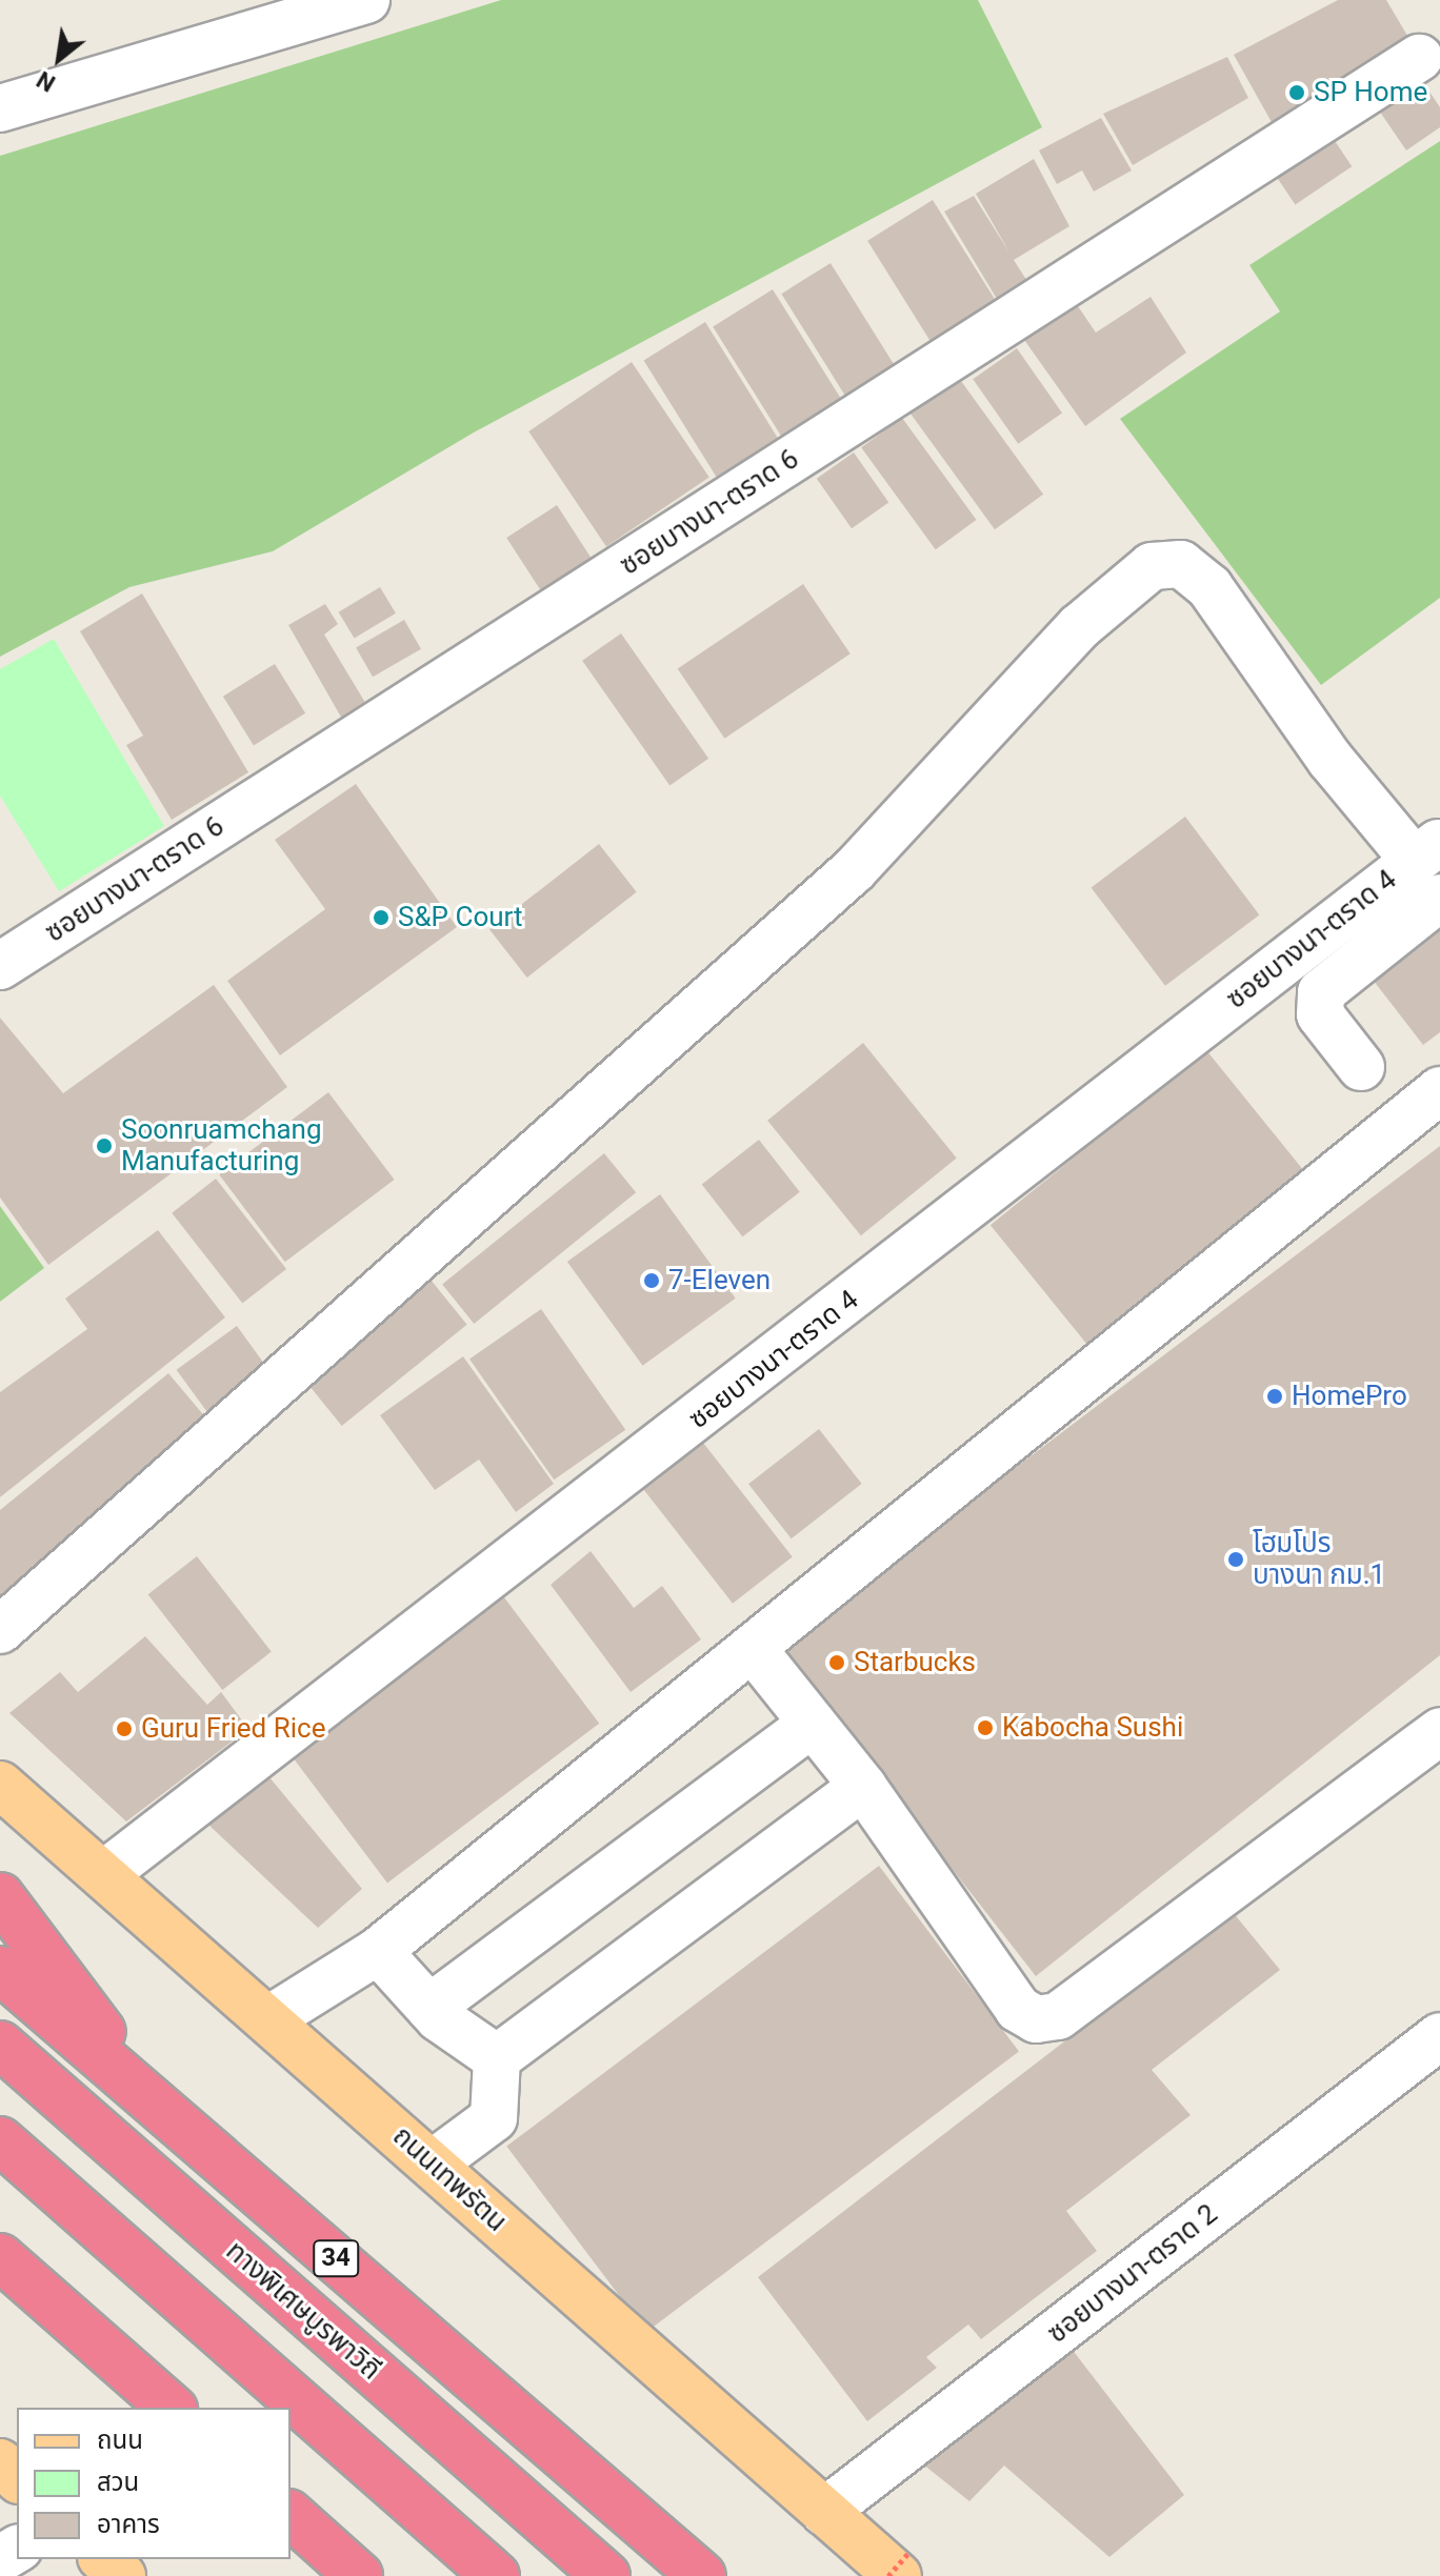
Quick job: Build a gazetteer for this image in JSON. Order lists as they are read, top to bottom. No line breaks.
{"streets":{"highway":["34","ทางพิเศษบูรพาวิถี"],"main road":["ถนนเทพรัตน"],"street":["ซอยบางนา-ตราด 6","ซอยบางนา-ตราด 4","ซอยบางนา-ตราด 2"]},"crossings":[["ซอยบางนา-ตราด 4","ถนนเทพรัตน"],["ถนนเทพรัตน","ซอยบางนา-ตราด 2"]],"places":["SP Home","S&P Court","Soonruamchang Manufacturing","7-Eleven","HomePro","โฮมโปร บางนา กม.1","Starbucks","Kabocha Sushi","Guru Fried Rice"],"legend":["ถนน","สวน","อาคาร"],"north":"bottom left"}
